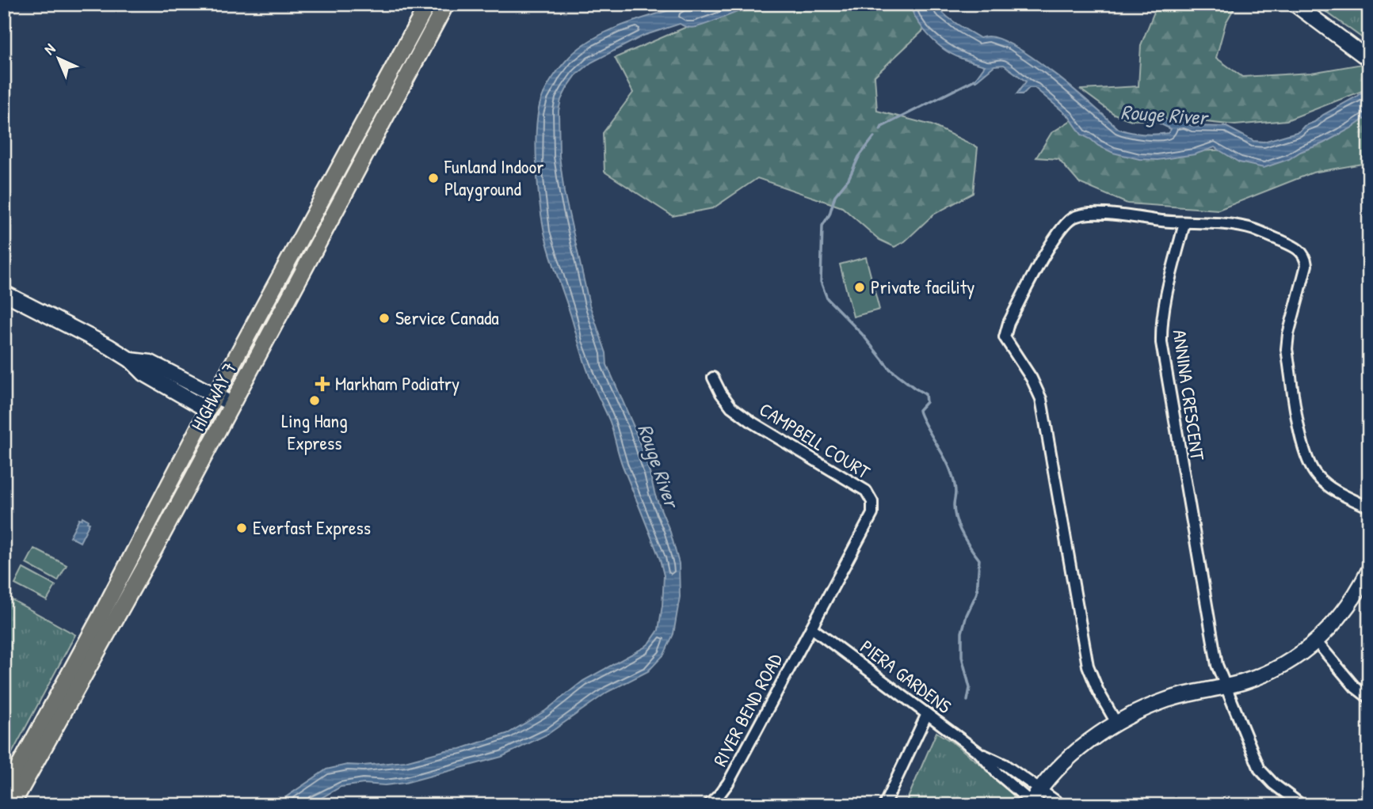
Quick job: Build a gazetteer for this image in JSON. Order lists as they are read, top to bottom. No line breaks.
{"streets":{"main road":["HIGHWAY 7"],"street":["ANNINA CRESCENT","CAMPBELL COURT","PIERA GARDENS","RIVER BEND ROAD"]},"crossings":[["CAMPBELL COURT","PIERA GARDENS"],["CAMPBELL COURT","RIVER BEND ROAD"],["PIERA GARDENS","RIVER BEND ROAD"]],"water":["Rouge River"],"places":{"other":["Funland Indoor Playground","Private facility","Service Canada","Ling Hang Express","Everfast Express"],"health":["Markham Podiatry"]},"north":"top left"}
